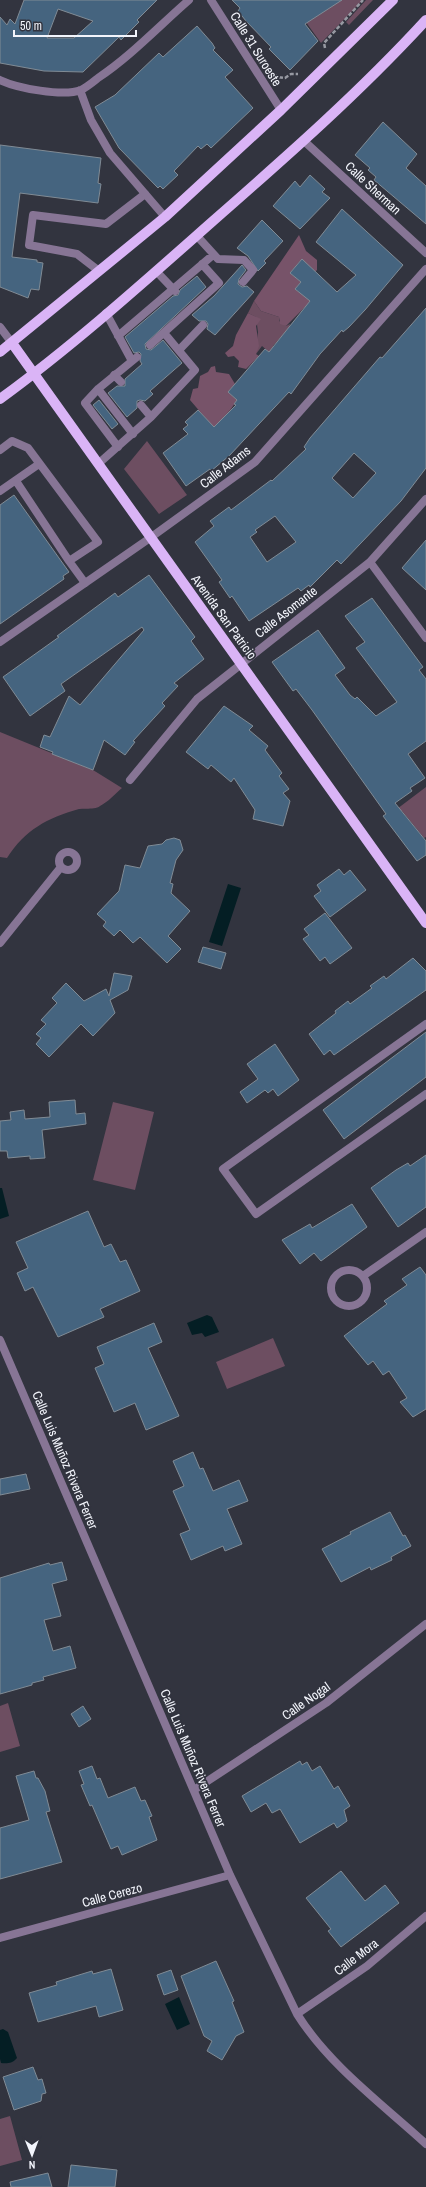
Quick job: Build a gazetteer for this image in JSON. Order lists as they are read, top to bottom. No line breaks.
{"streets":{"main road":["Avenida San Patricio"],"street":["Calle 31 Suroeste","Calle Sherman","Calle Adams","Calle Asomante","Calle Luis Muñoz Rivera Ferrer","Calle Nogal","Calle Cerezo","Calle Mora"]},"crossings":[["Calle Adams","Avenida San Patricio"],["Calle Asomante","Avenida San Patricio"],["Calle Luis Muñoz Rivera Ferrer","Calle Nogal"],["Calle Luis Muñoz Rivera Ferrer","Calle Cerezo"],["Calle Luis Muñoz Rivera Ferrer","Calle Mora"]],"scale_bar":"50 m","north":"bottom"}
